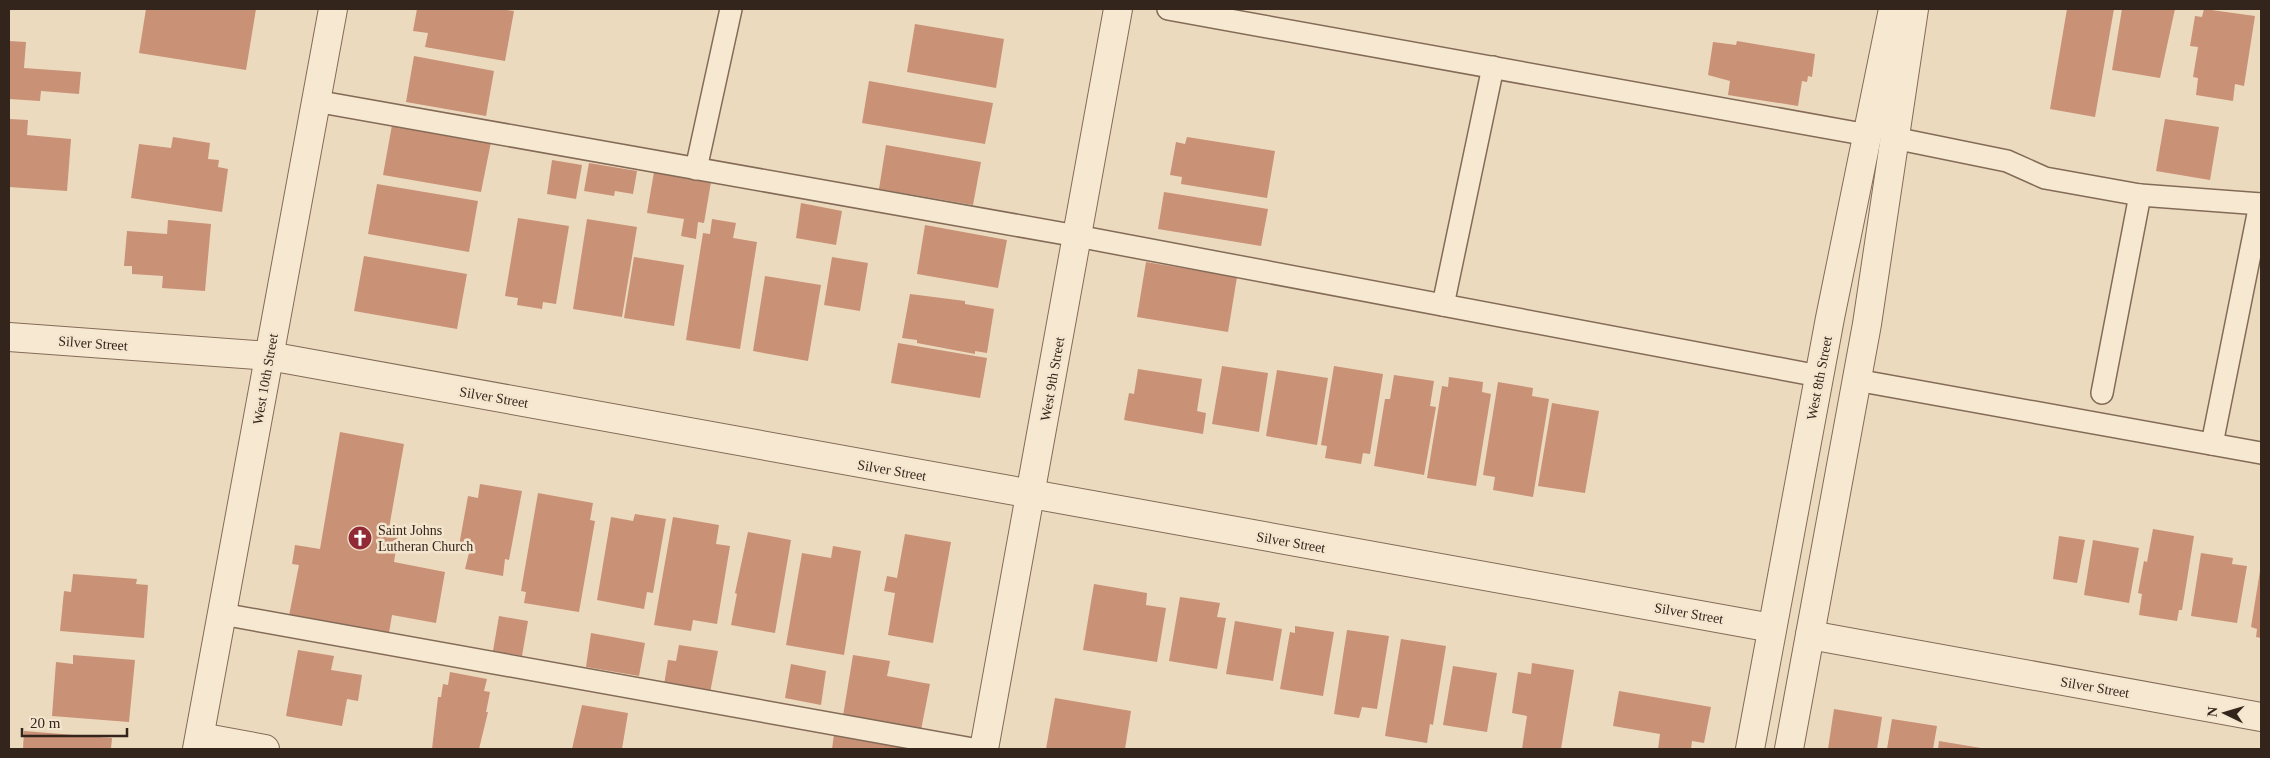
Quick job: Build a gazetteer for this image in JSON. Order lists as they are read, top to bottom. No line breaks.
{"streets":{"street":["Silver Street","West 8th Street","West 10th Street","West 9th Street"]},"crossings":[["Silver Street","West 8th Street"],["Silver Street","West 10th Street"],["Silver Street","West 9th Street"]],"places":{"church":["Saint Johns Lutheran Church"]},"scale_bar":"20 m","north":"left"}
